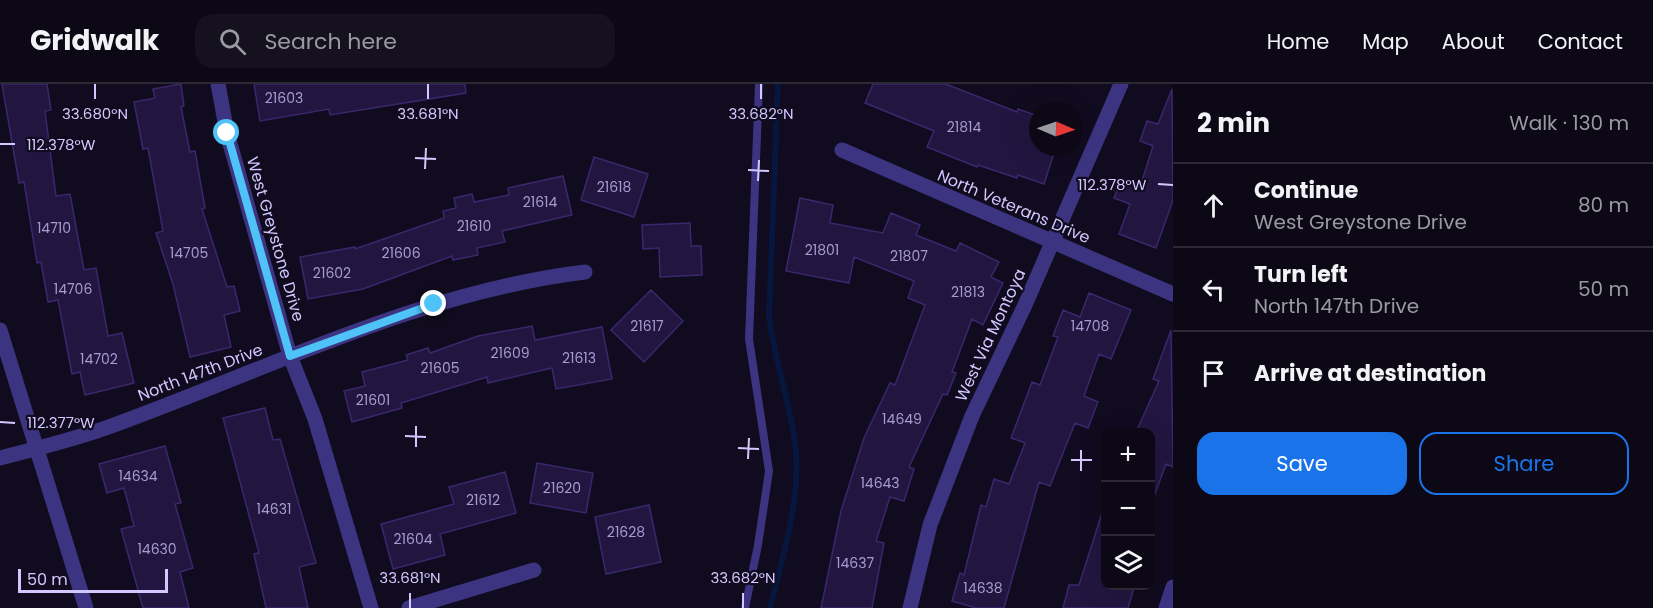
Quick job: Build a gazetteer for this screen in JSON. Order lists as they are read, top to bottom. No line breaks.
{"streets":{"street":["North Veterans Drive","West Greystone Drive","West Via Montoya","North 147th Drive"]},"crossings":[["North Veterans Drive","West Via Montoya"],["West Greystone Drive","North 147th Drive"]],"house_numbers":["21603","21814","21618","21614","21610","14710","21801","14705","21606","21807","21602","14706","21813","21617","14708","21609","21613","14702","21605","21601","14649","14634","14643","21620","21612","14631","21628","21604","14630","14637","14638"],"scale_bar":"50 m","north":"right","page":{"header":"Gridwalk","search":"Search here","nav":["Home","Map","About","Contact"],"heading":["2 min","Walk · 130 m"],"list":[["Continue","West Greystone Drive","80 m"],["Turn left","North 147th Drive","50 m"],"Arrive at destination"],"buttons":["Save","Share"],"map_buttons":["+","−"],"scale":"50 m"},"coordinates":["33.680°N","33.681°N","33.682°N","112.378°W","112.377°W"]}
